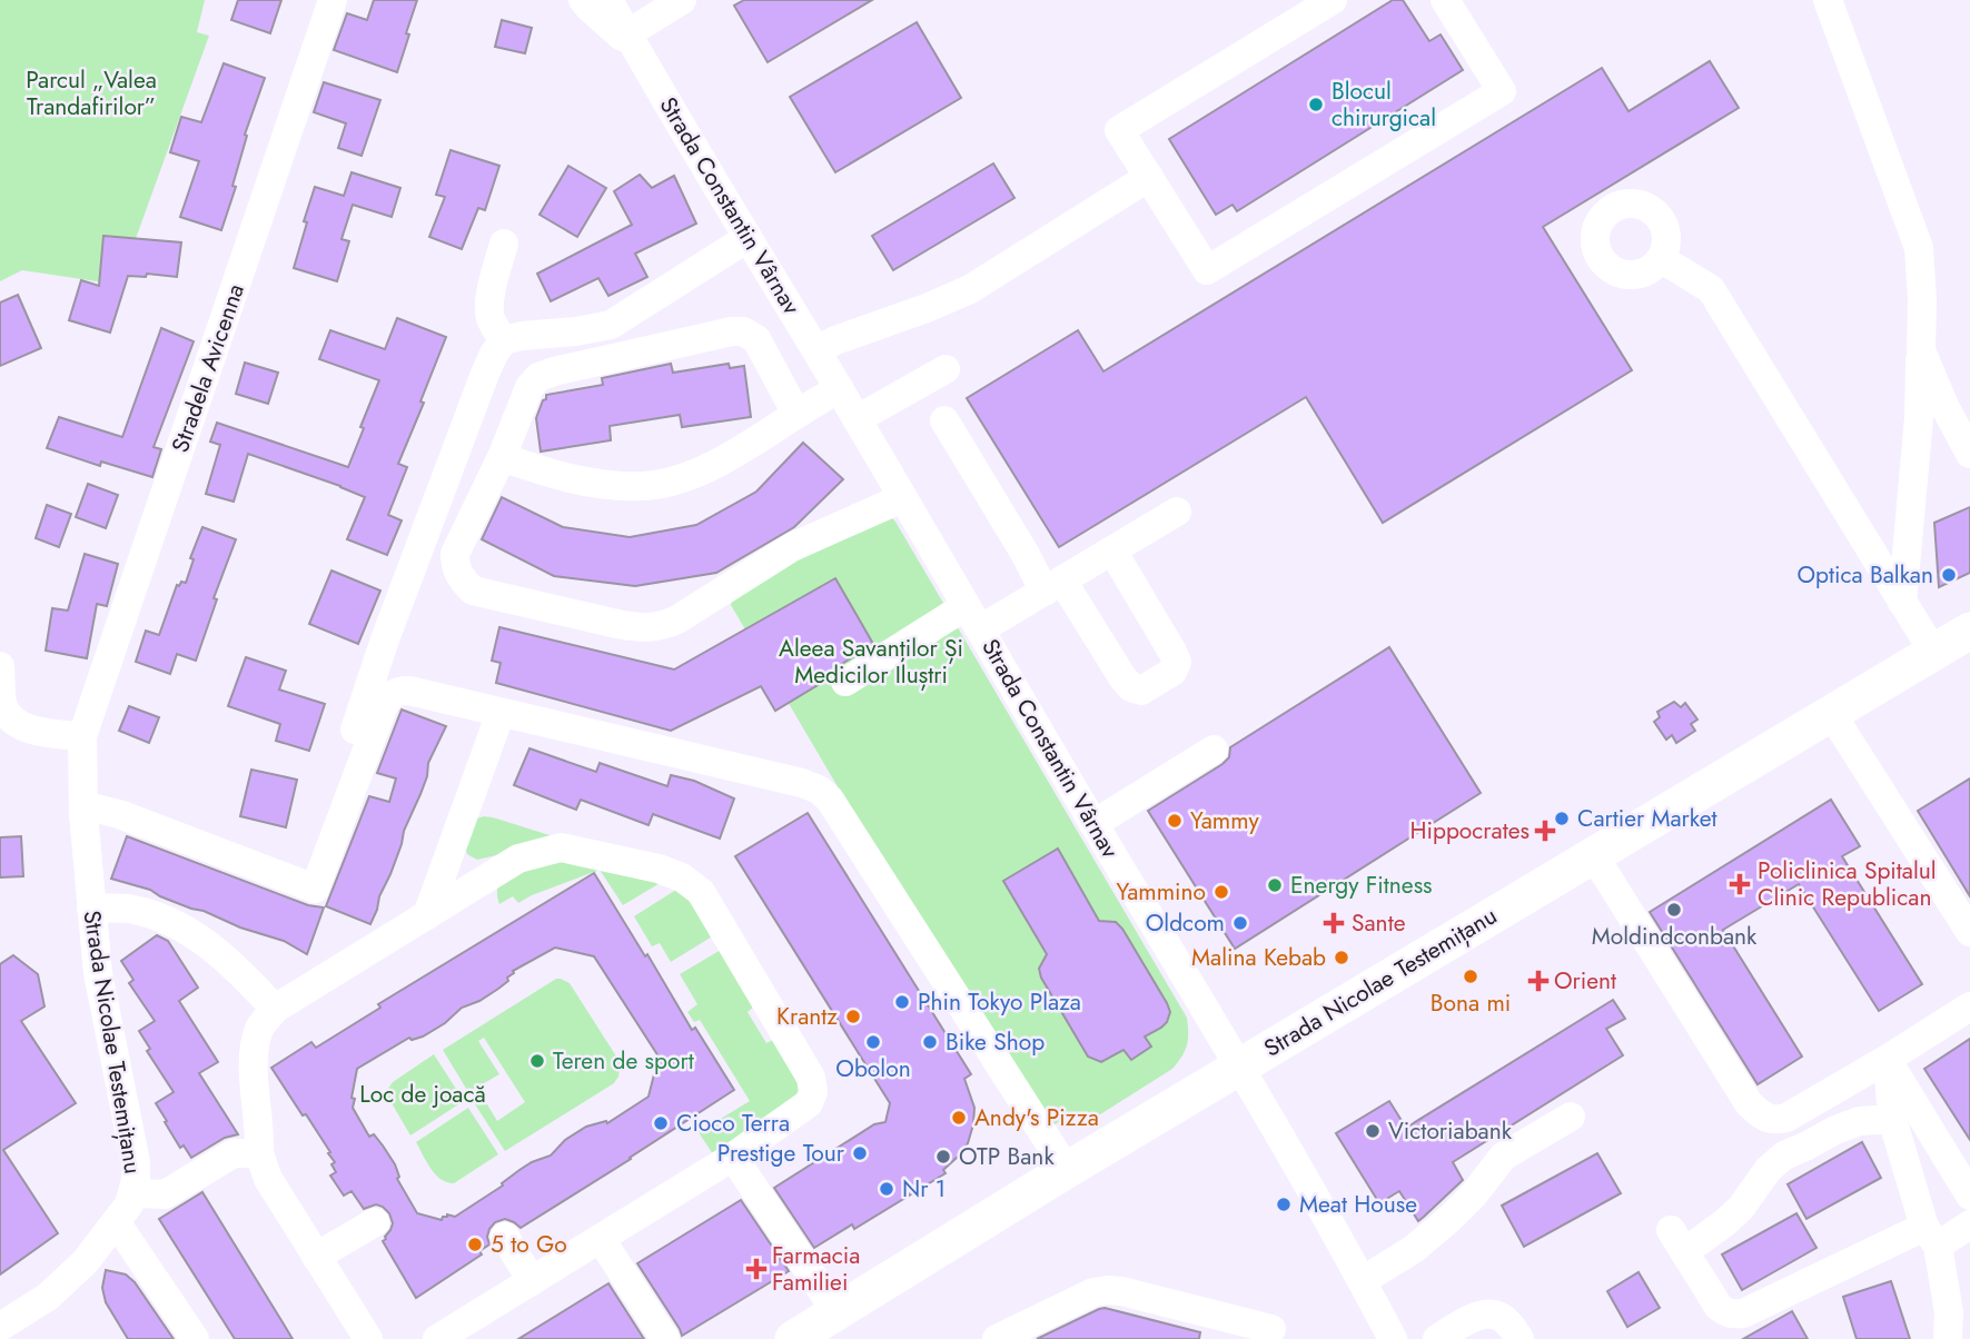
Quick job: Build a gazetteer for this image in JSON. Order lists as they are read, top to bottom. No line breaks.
{"streets":{"main road":["Strada Nicolae Testemițanu"],"street":["Strada Constantin Vârnav","Stradela Avicenna"]},"crossings":[["Strada Constantin Vârnav","Strada Nicolae Testemițanu"],["Stradela Avicenna","Strada Nicolae Testemițanu"]],"parks":["Parcul „Valea Trandafirilor”","Aleea Savanților Și Medicilor Iluștri","Loc de joacă"],"places":{"other":["Blocul chirurgical","Optica Balkan","Cartier Market","Yammy","Energy Fitness","Yammino","Moldindconbank","Oldcom","Malina Kebab","Bona mi","Phin Tokyo Plaza","Krantz","Obolon","Bike Shop","Teren de sport","Andy's Pizza","Cioco Terra","Victoriabank","Prestige Tour","OTP Bank","Nr 1","Meat House","5 to Go"],"health":["Hippocrates","Policlinica Spitalul Clinic Republican","Sante","Orient","Farmacia Familiei"]}}
